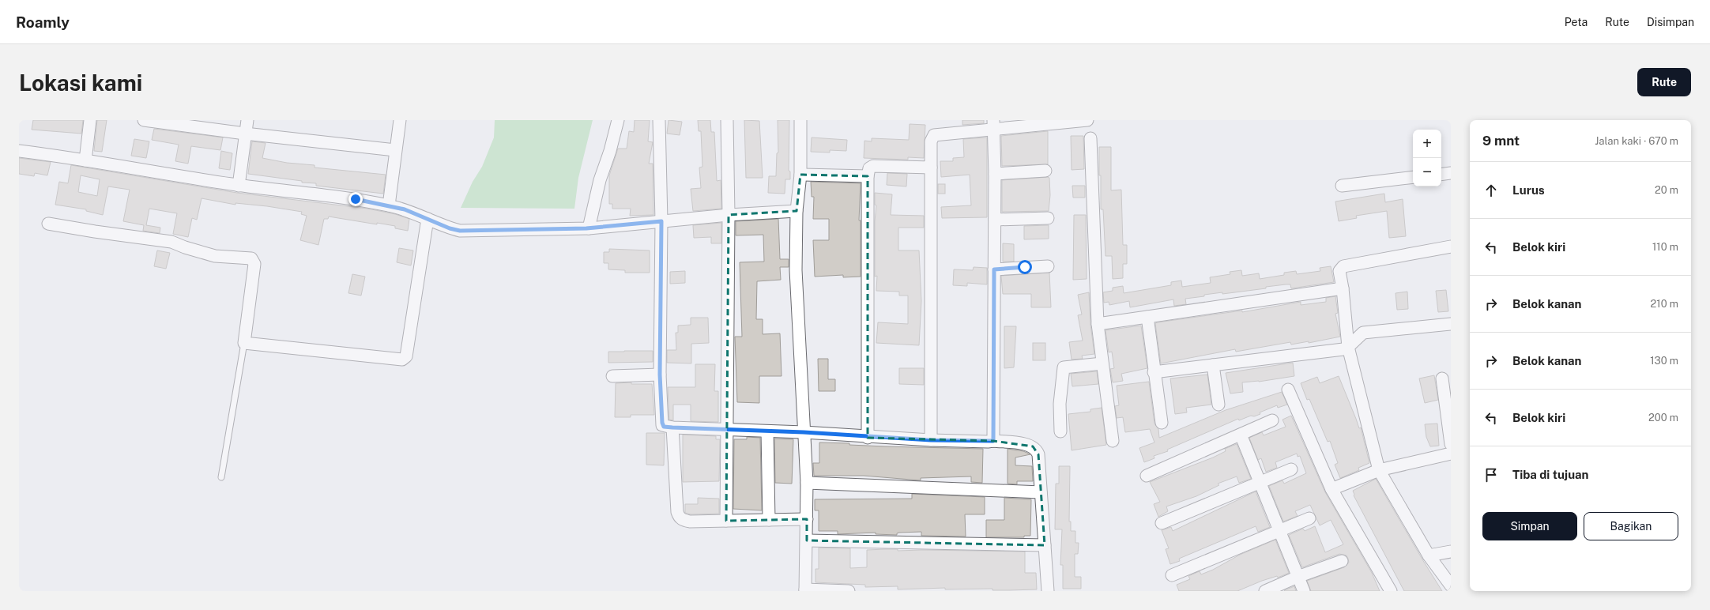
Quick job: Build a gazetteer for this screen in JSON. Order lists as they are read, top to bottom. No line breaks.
{"page":{"header":"Roamly","nav":["Peta","Rute","Disimpan"],"buttons":["Rute",["Simpan","Bagikan"]],"title":"Lokasi kami","heading":["9 mnt","Jalan kaki · 670 m"],"map_buttons":["+","−"],"list":[["Lurus","20 m"],["Belok kiri","110 m"],["Belok kanan","210 m"],["Belok kanan","130 m"],["Belok kiri","200 m"],"Tiba di tujuan"]}}
